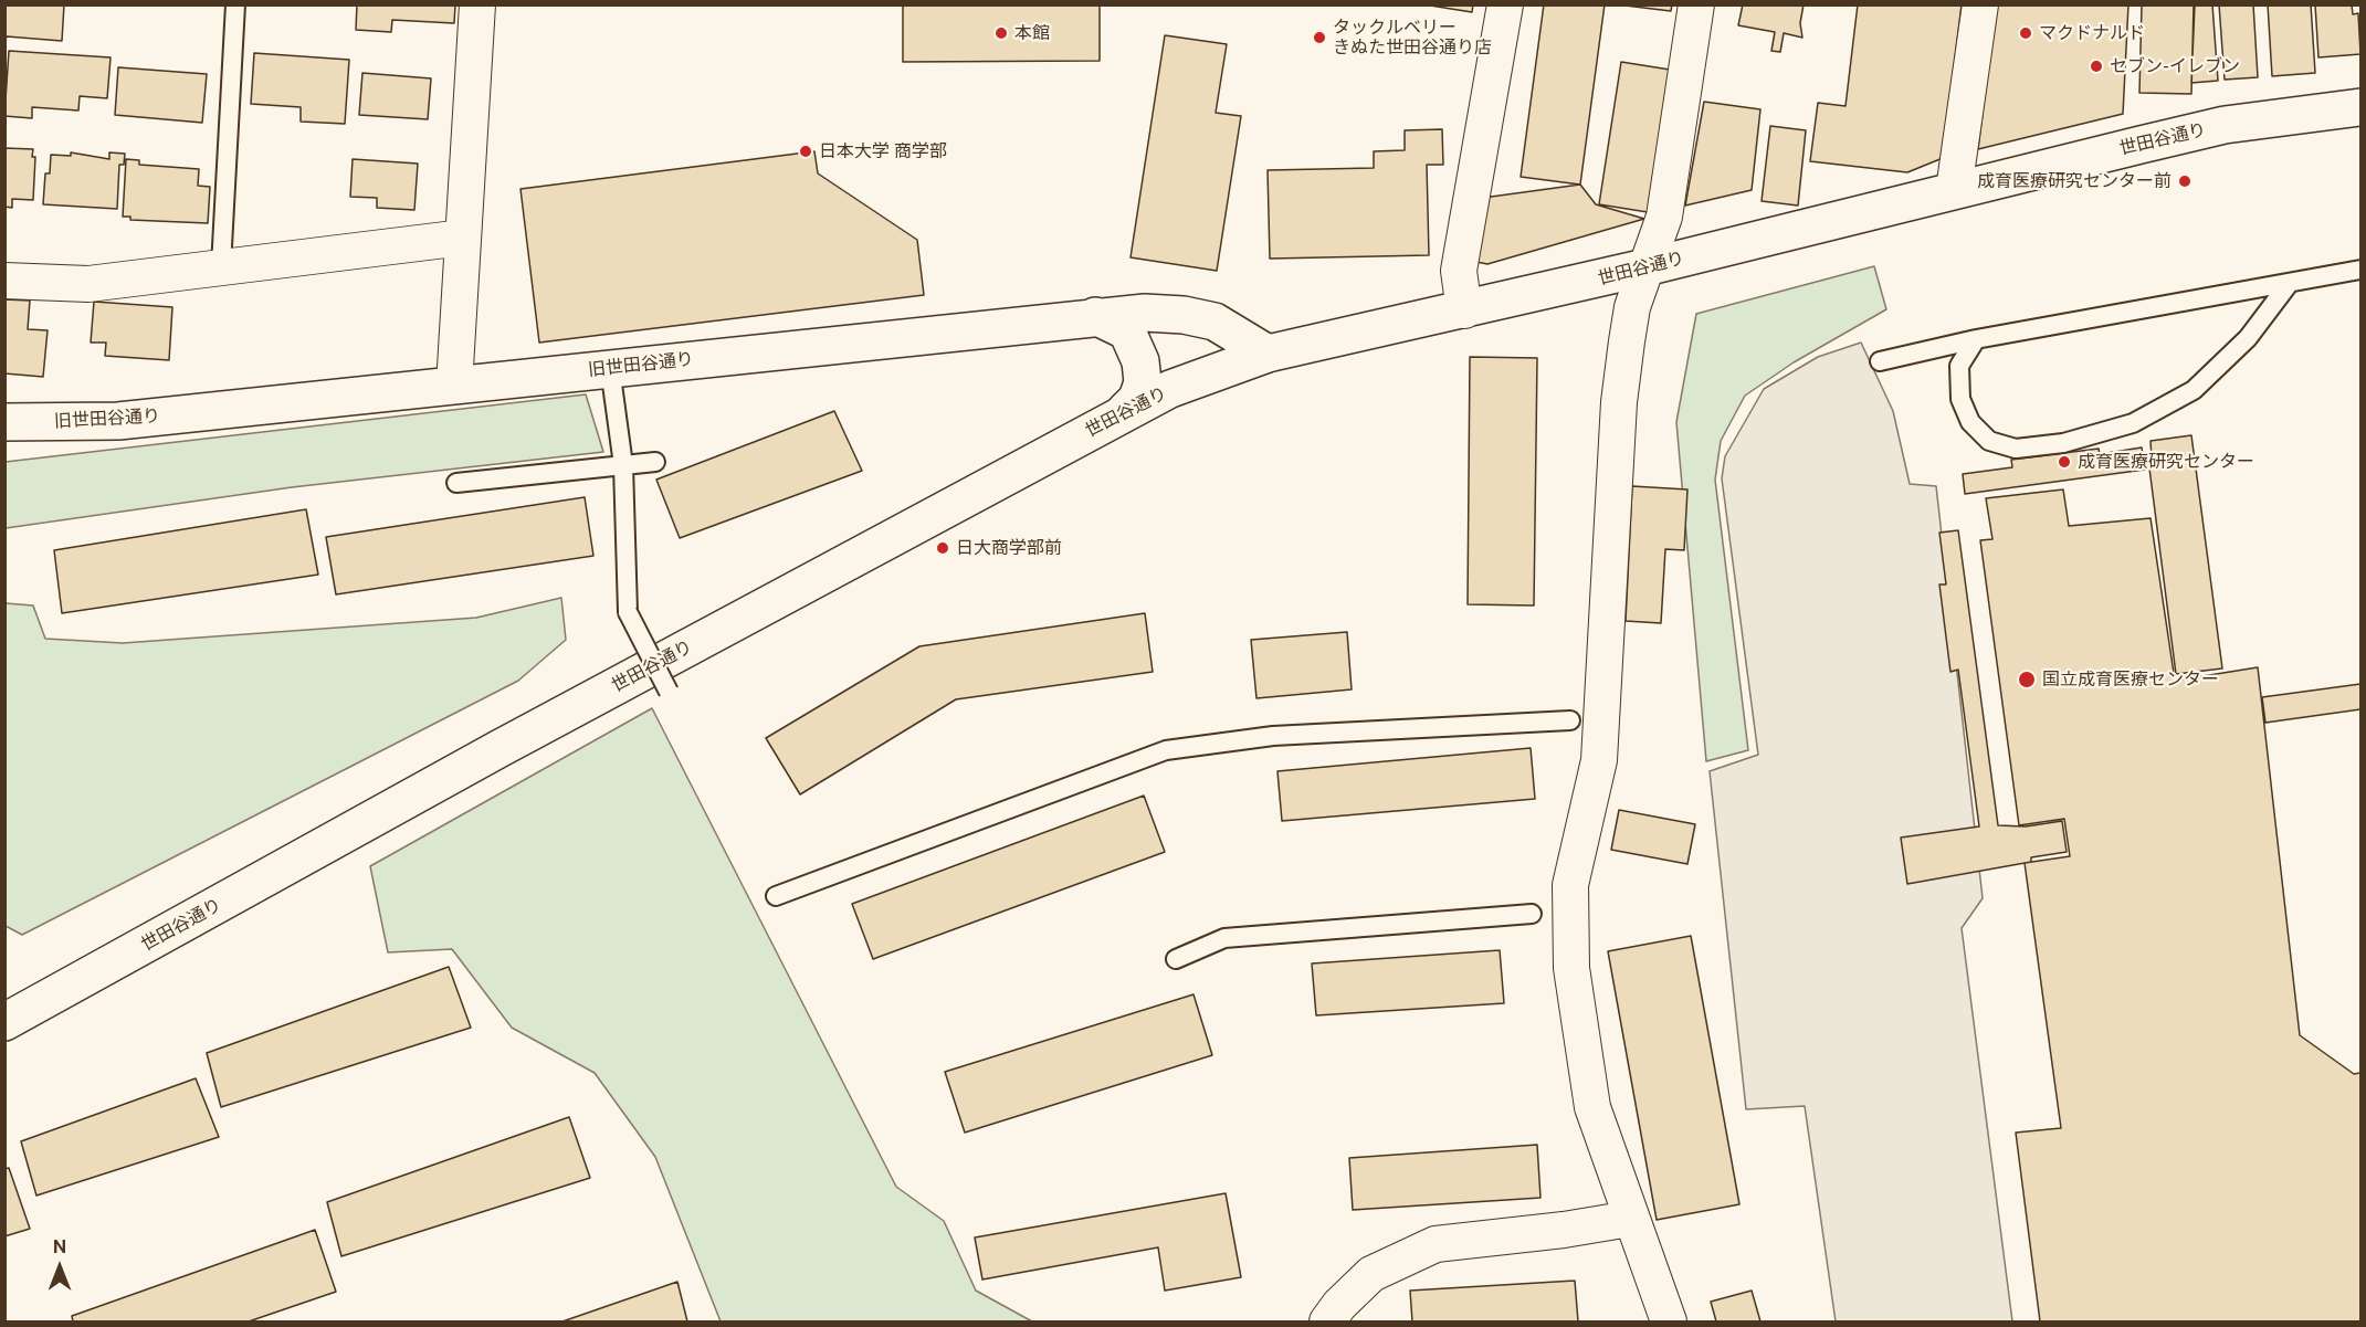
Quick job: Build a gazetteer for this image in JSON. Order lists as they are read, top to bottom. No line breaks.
{"streets":{"main road":["世田谷通り","旧世田谷通り"]},"crossings":[["世田谷通り","旧世田谷通り"]],"places":["本館","マクドナルド","タックルベリー きぬた世田谷通り店","セブン-イレブン","日本大学 商学部","成育医療研究センター前","成育医療研究センター","日大商学部前","国立成育医療センター"],"north":"top"}
